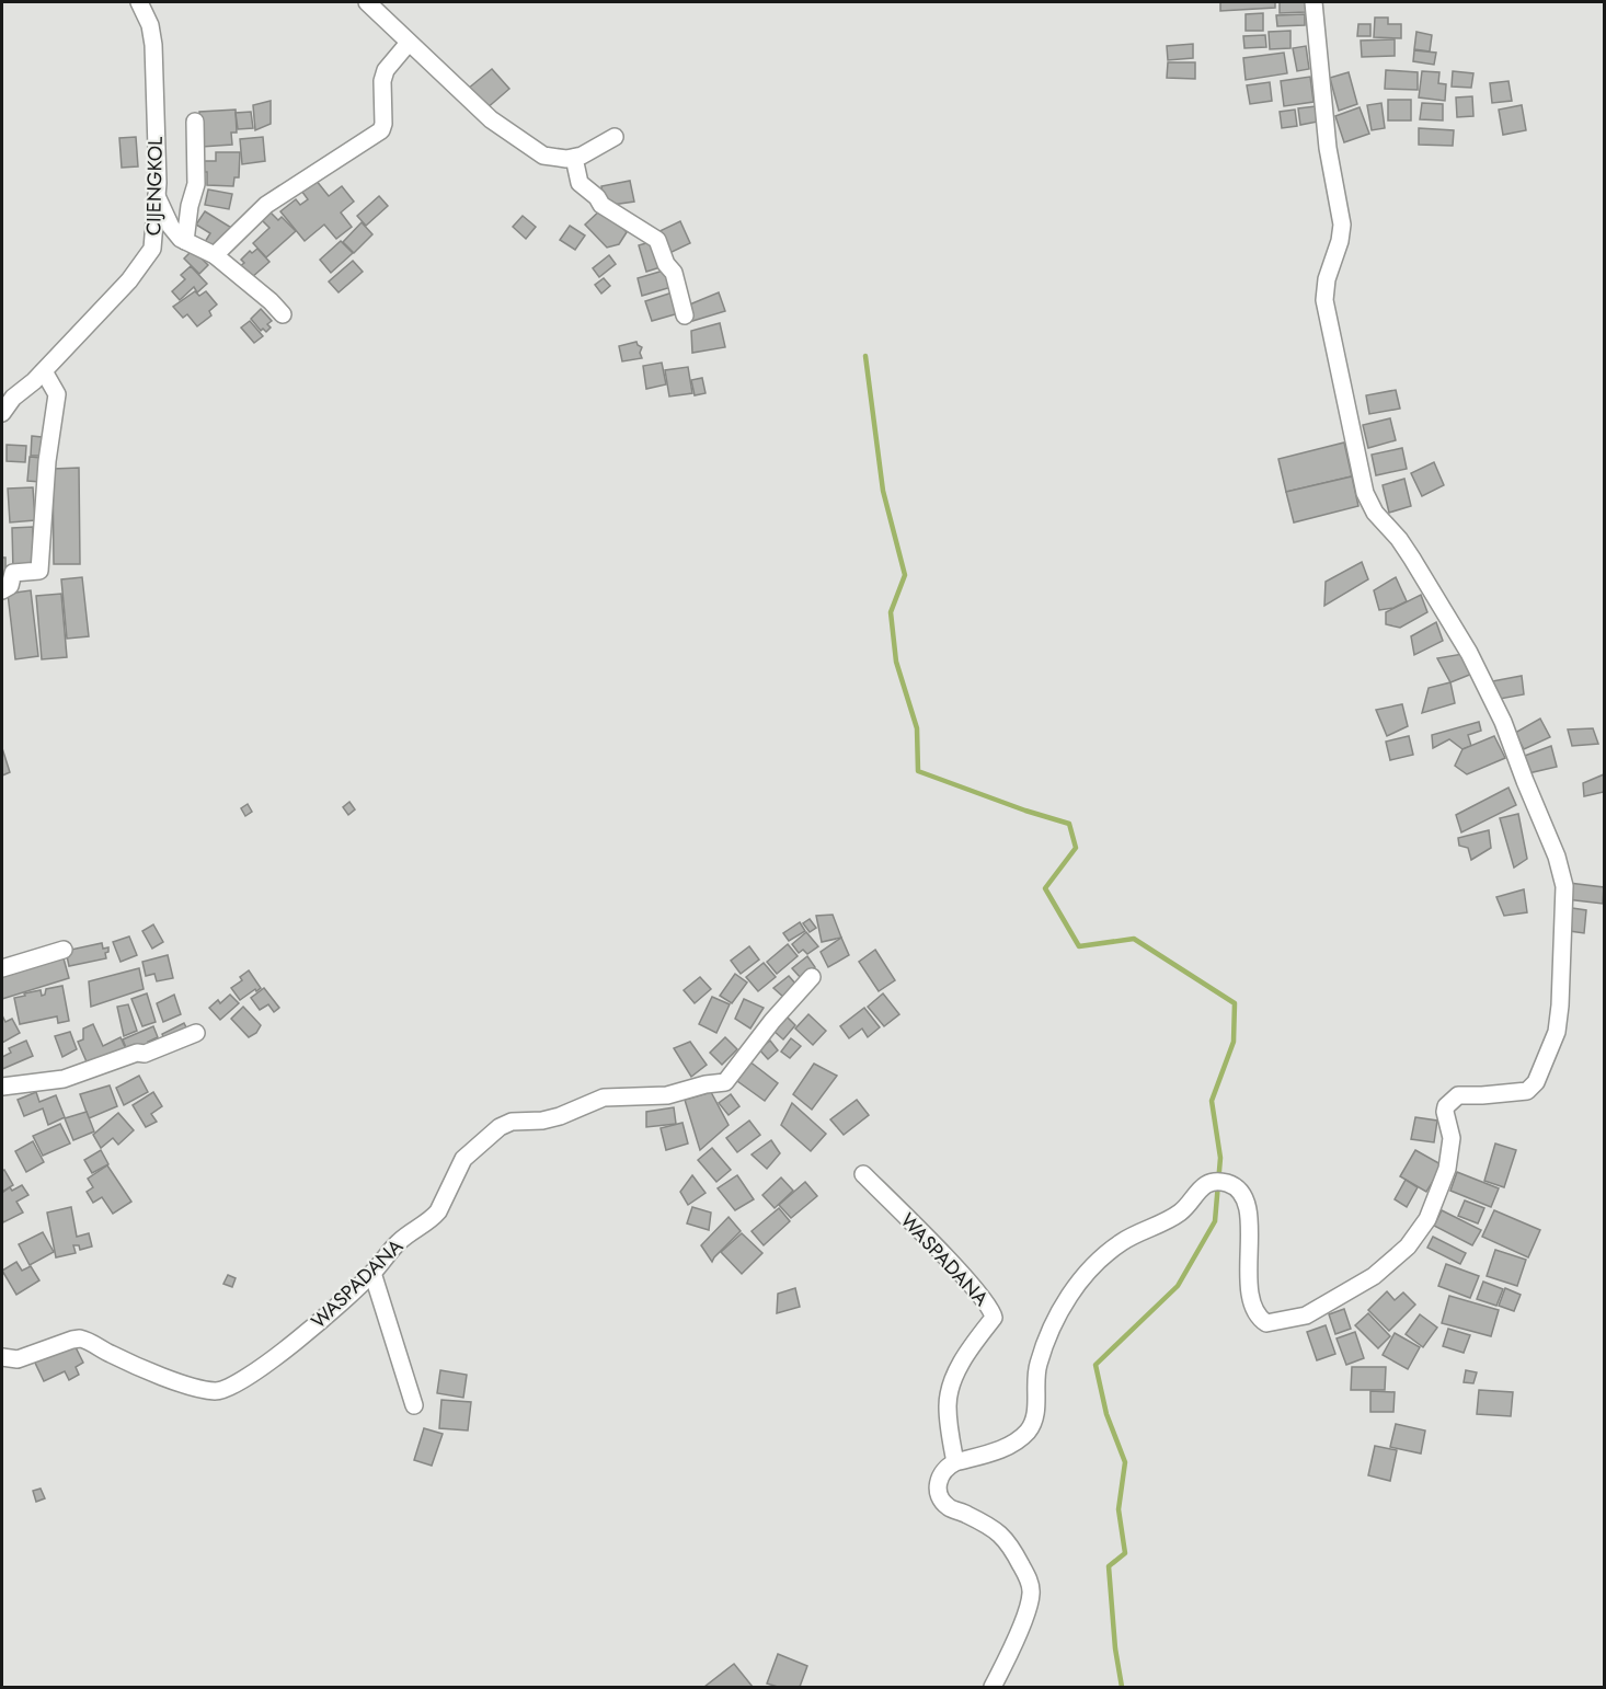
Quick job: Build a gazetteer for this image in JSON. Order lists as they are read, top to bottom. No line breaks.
{"streets":{"street":["CIJENGKOL","WASPADANA"]}}
